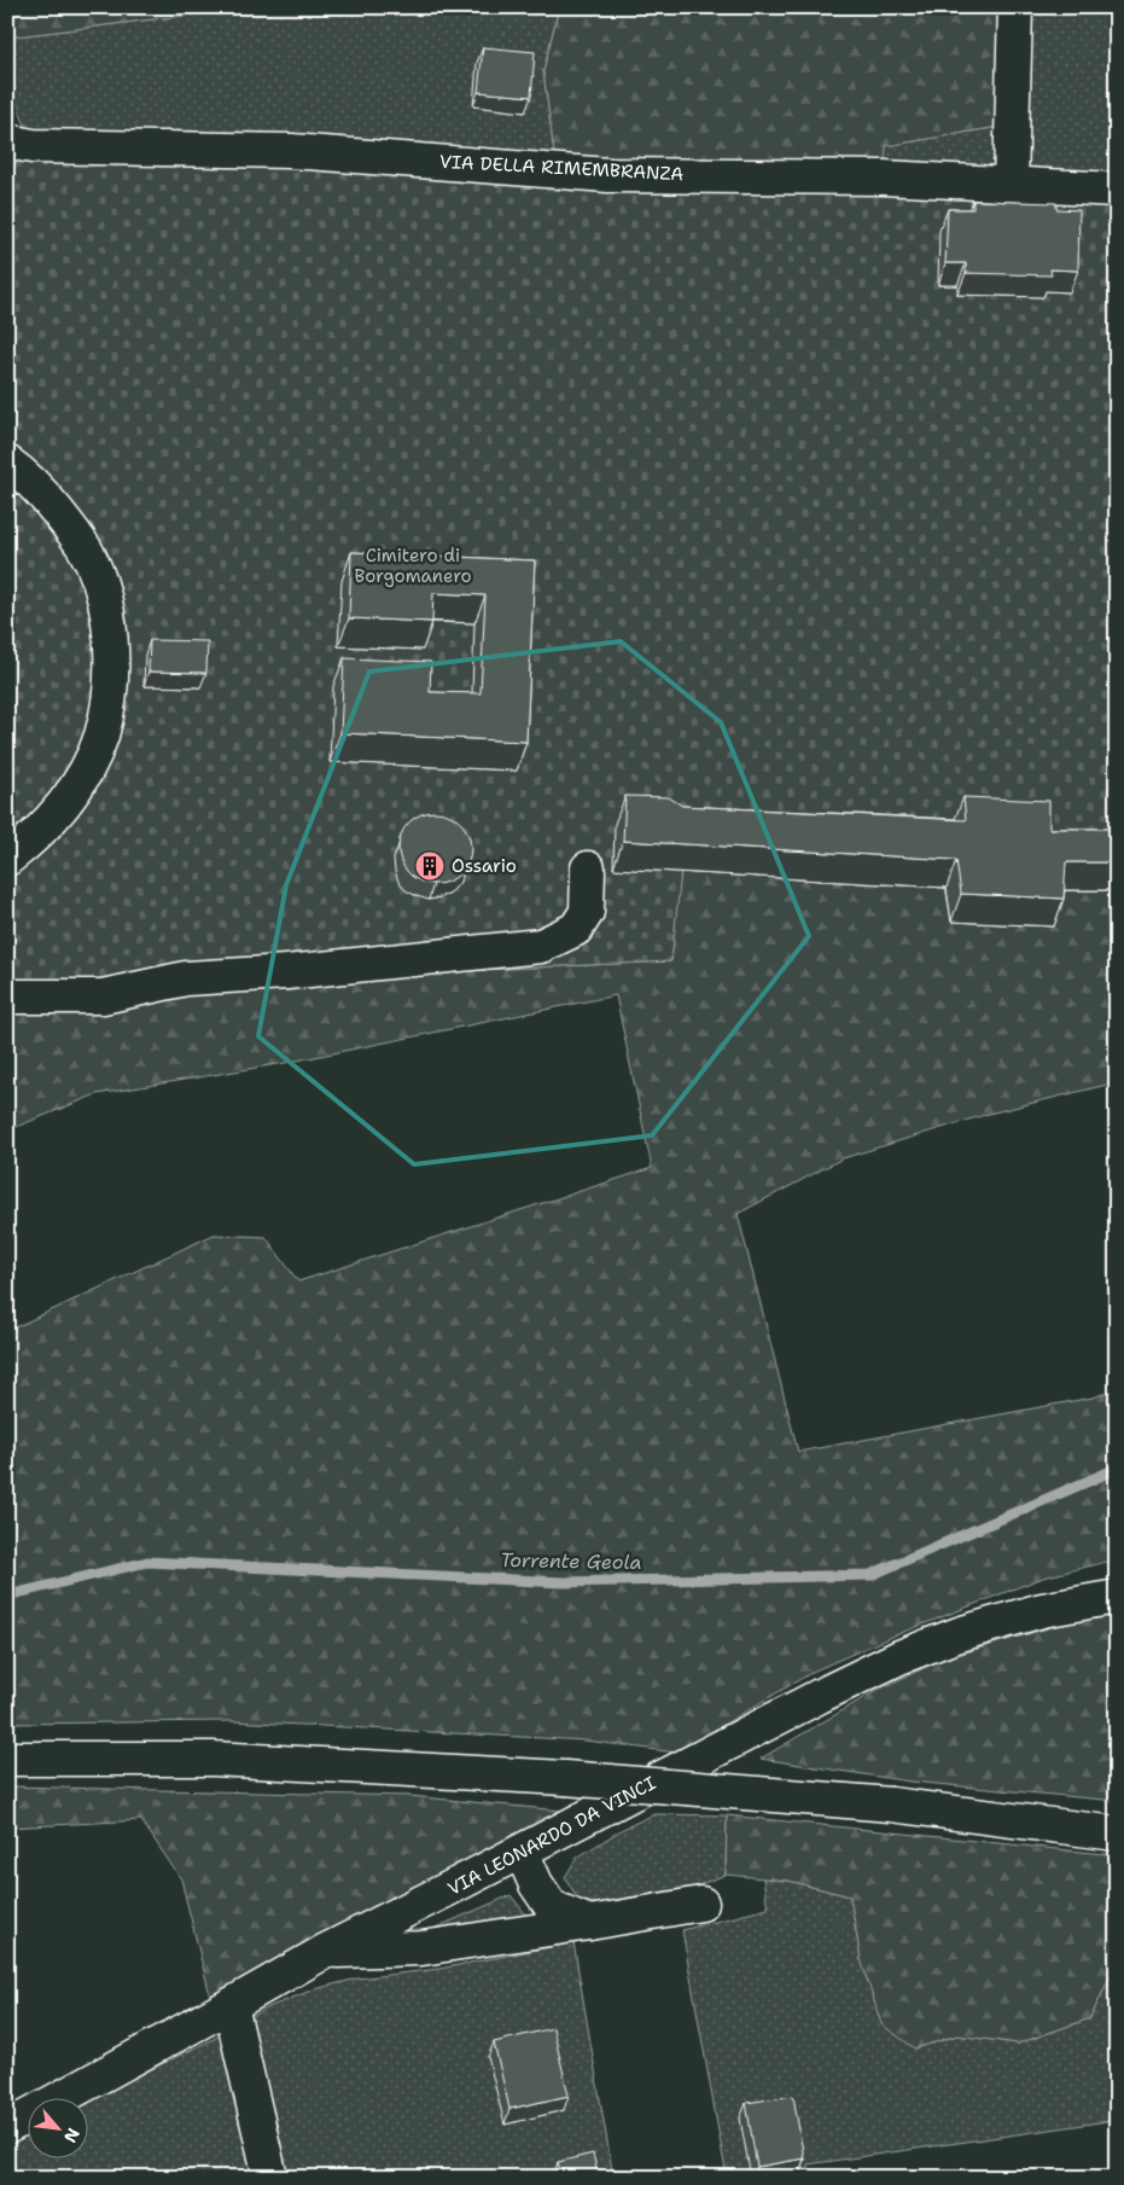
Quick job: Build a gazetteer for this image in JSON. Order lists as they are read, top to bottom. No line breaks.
{"streets":{"main road":["VIA DELLA RIMEMBRANZA","VIA LEONARDO DA VINCI"]},"water":["Torrente Geola"],"parks":["Cimitero di Borgomanero"],"places":{"building":["Ossario"]},"north":"bottom right"}
